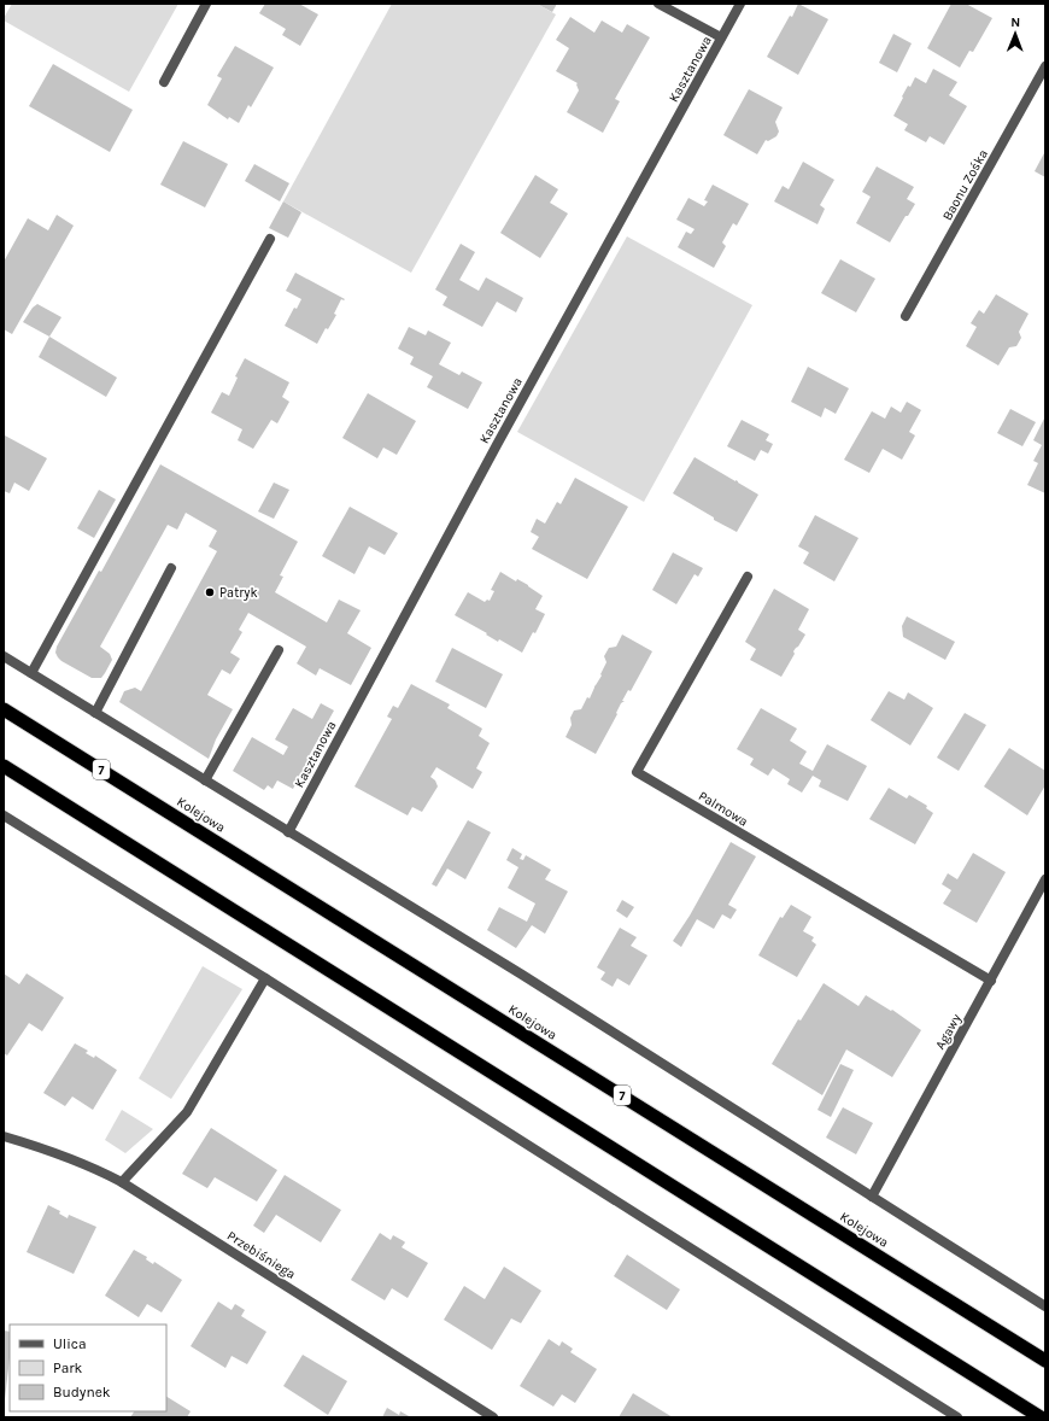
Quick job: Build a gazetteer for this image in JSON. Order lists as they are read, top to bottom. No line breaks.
{"streets":{"highway":["7","Kolejowa"],"street":["Kasztanowa","Baonu Zośka","Palmowa","Agawy","Przebiśniega"]},"crossings":[["Palmowa","Agawy"]],"places":["Patryk"],"legend":["Ulica","Park","Budynek"],"north":"top"}
